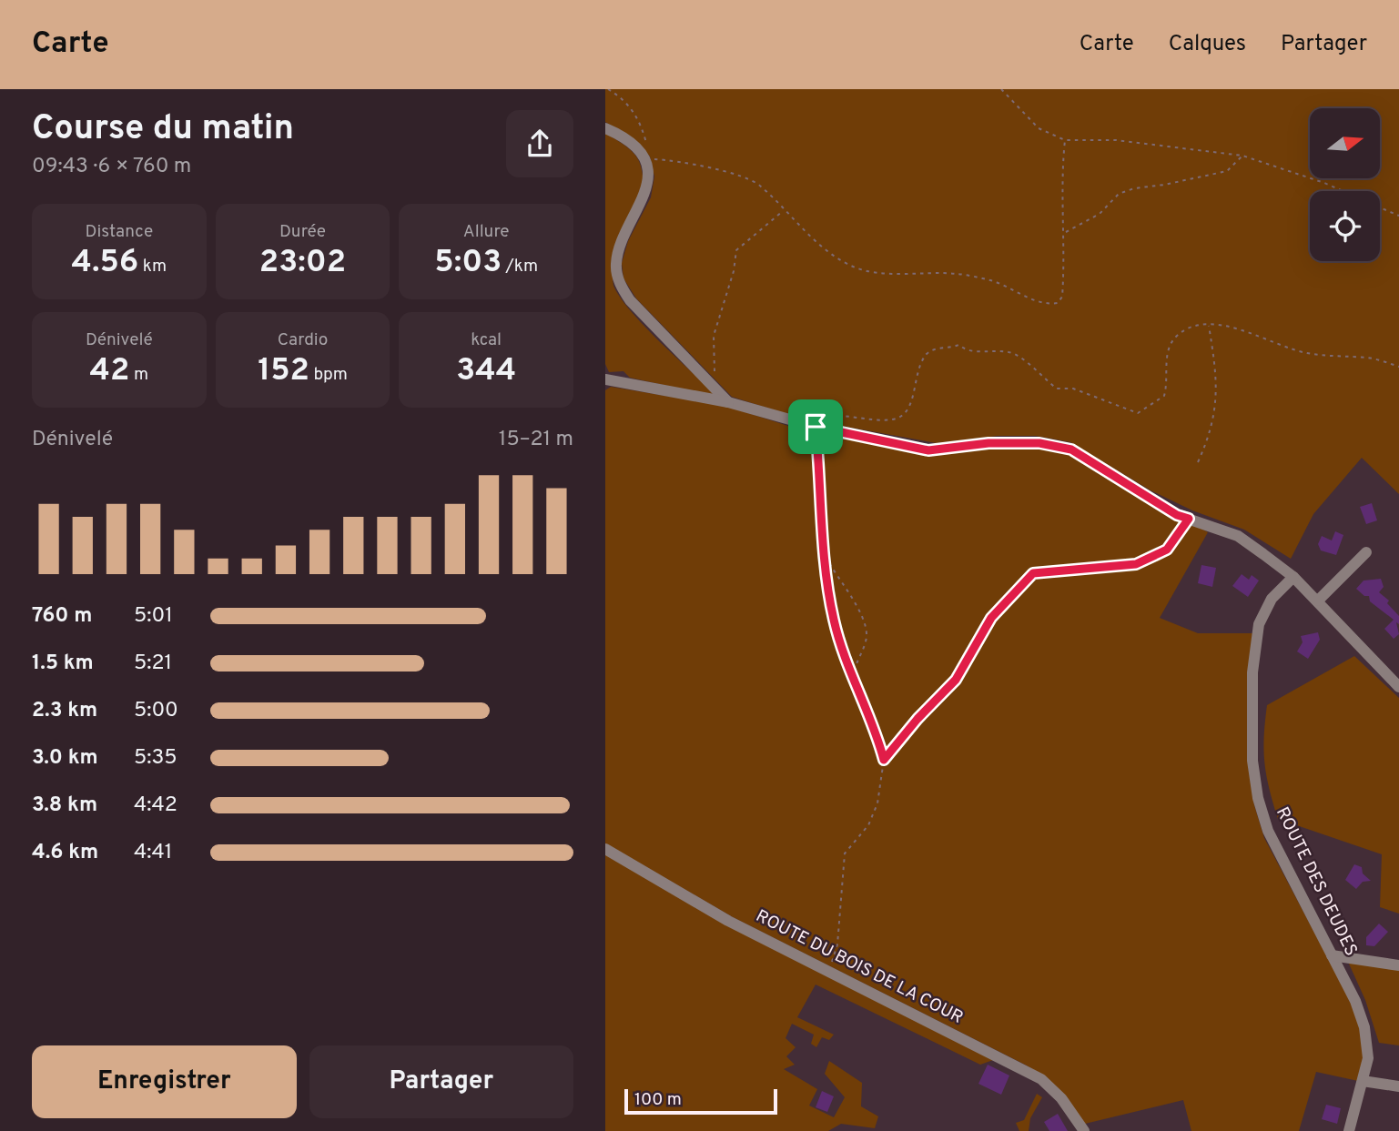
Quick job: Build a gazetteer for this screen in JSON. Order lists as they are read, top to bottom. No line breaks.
{"streets":{"street":["ROUTE DES DEUDES","ROUTE DU BOIS DE LA COUR"]},"scale_bar":"100 m","north":"right","page":{"header":"Carte","nav":["Carte","Calques","Partager"],"heading":["Course du matin","09:43 · 6 × 760 m"],"stats":[["Distance","4.56 km"],["Durée","23:02"],["Allure","5:03 /km"],["Dénivelé","42 m"],["Cardio","152 bpm"],["kcal","344"]],"chart":["Dénivelé","15–21 m"],"list":[{"name":"760 m","note":"5:01"},{"name":"1.5 km","note":"5:21"},{"name":"2.3 km","note":"5:00"},{"name":"3.0 km","note":"5:35"},{"name":"3.8 km","note":"4:42"},{"name":"4.6 km","note":"4:41"}],"buttons":["Enregistrer","Partager"],"scale":"100 m"}}
